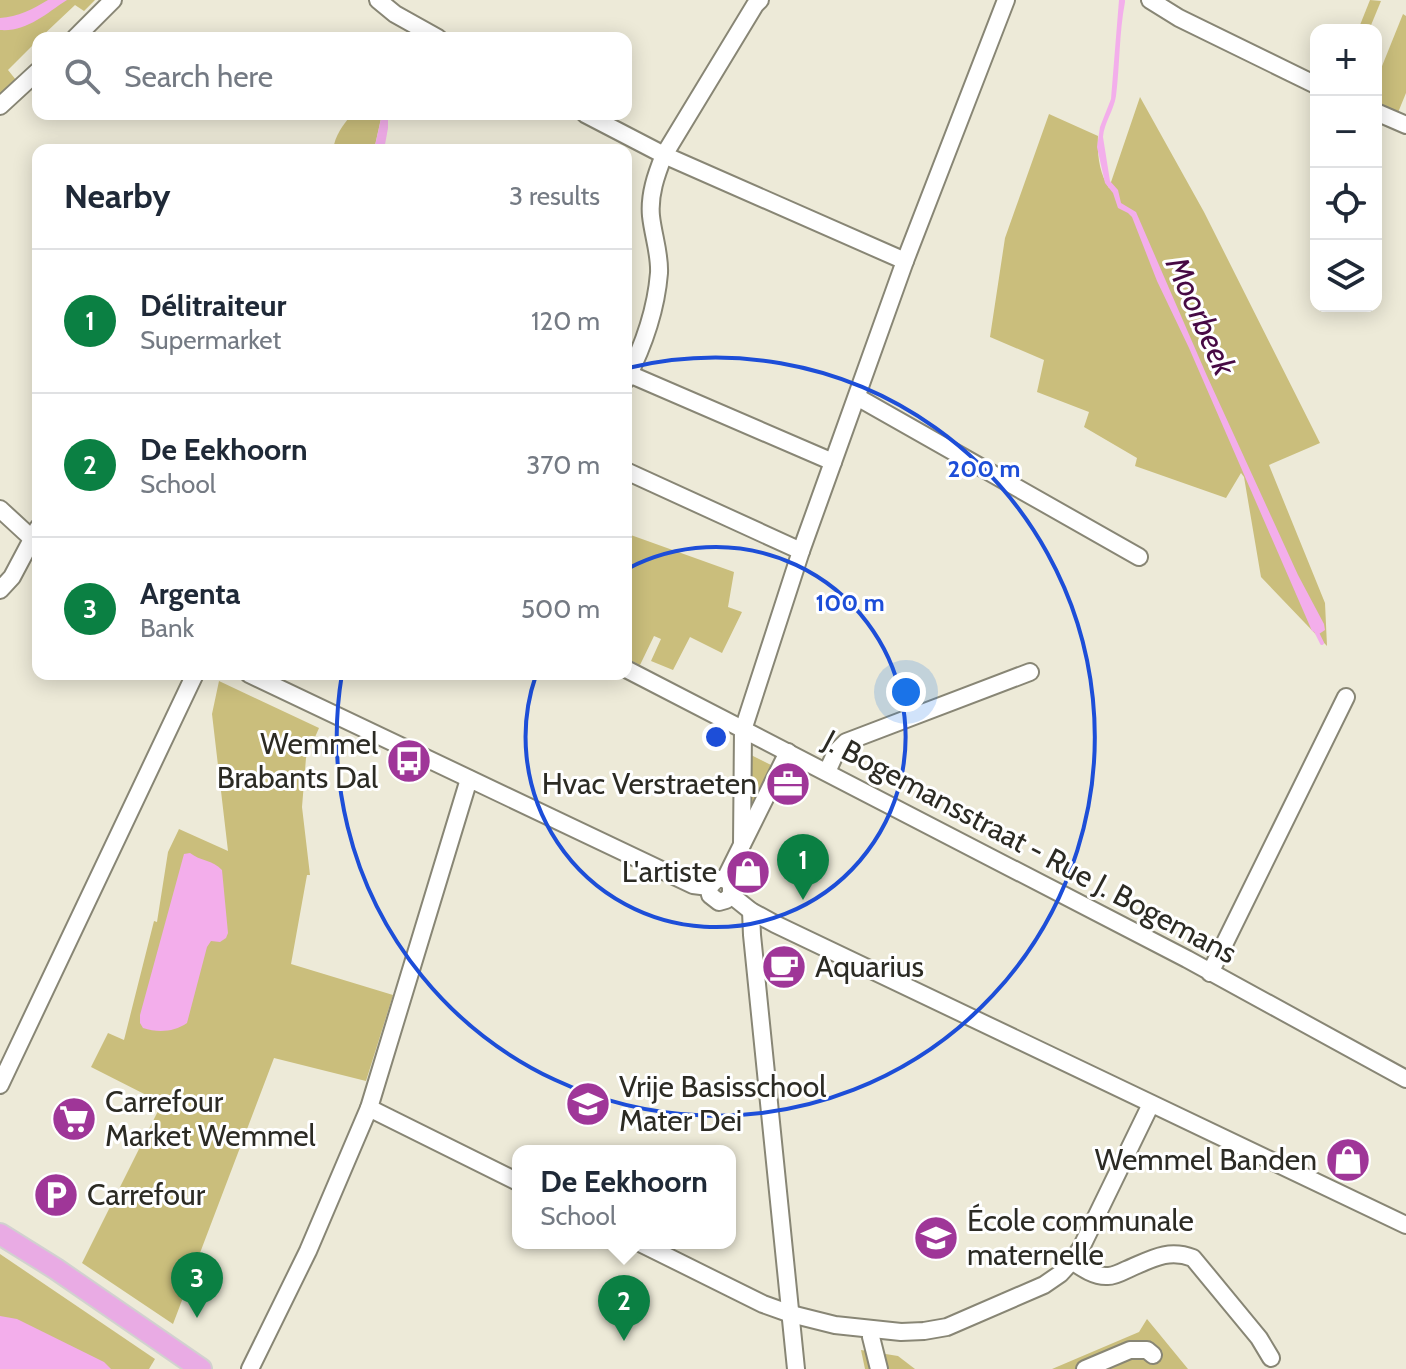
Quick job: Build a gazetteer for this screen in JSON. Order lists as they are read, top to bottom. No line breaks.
{"streets":{"street":["J. Bogemansstraat - Rue J. Bogemans"]},"water":["Moorbeek"],"places":{"bus stop":["Wemmel Brabants Dal"],"office":["Hvac Verstraeten"],"shop":["L'artiste","Wemmel Banden"],"cafe":["Aquarius"],"school or university":["Vrije Basisschool Mater Dei","École communale maternelle"],"supermarket":["Carrefour Market Wemmel"],"parking":["Carrefour"]},"page":{"map_buttons":["+","−"],"search":"Search here","heading":["Nearby","3 results"],"list":[{"mark":"1","name":"Délitraiteur","note":"Supermarket","value":"120 m"},{"mark":"2","name":"De Eekhoorn","note":"School","value":"370 m"},{"mark":"3","name":"Argenta","note":"Bank","value":"500 m"}],"pins":["1","3","2"],"popup":["De Eekhoorn","School"]},"rings":["200 m","100 m"]}
